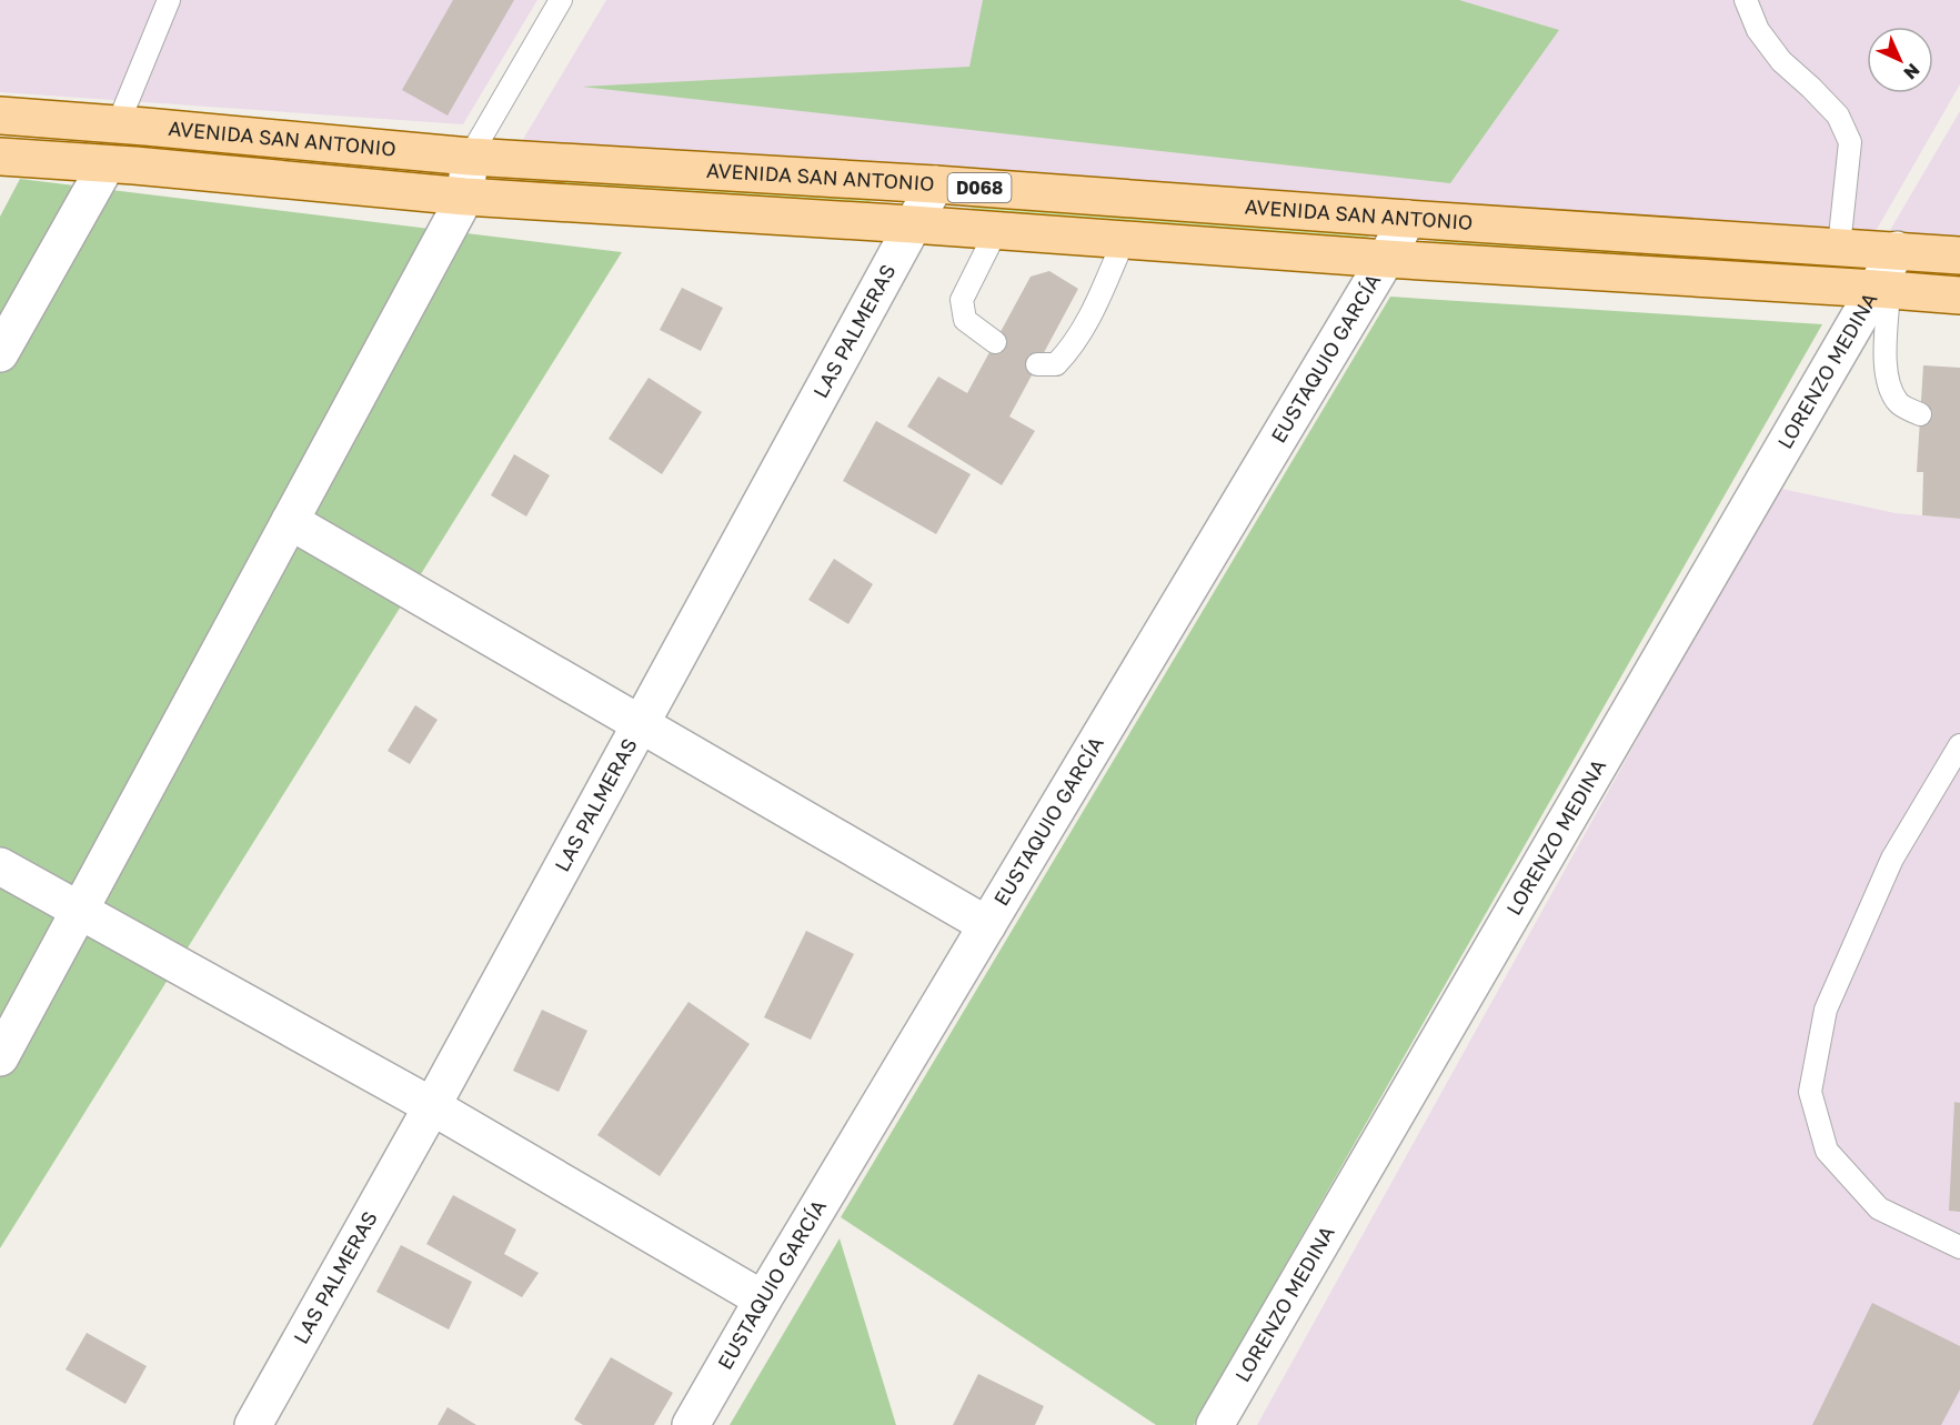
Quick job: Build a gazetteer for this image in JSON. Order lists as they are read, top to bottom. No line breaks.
{"streets":{"main road":["AVENIDA SAN ANTONIO","D068"],"street":["LAS PALMERAS","EUSTAQUIO GARCÍA","LORENZO MEDINA"]},"crossings":[["AVENIDA SAN ANTONIO","LAS PALMERAS"],["AVENIDA SAN ANTONIO","EUSTAQUIO GARCÍA"],["AVENIDA SAN ANTONIO","LORENZO MEDINA"]],"north":"bottom right"}
